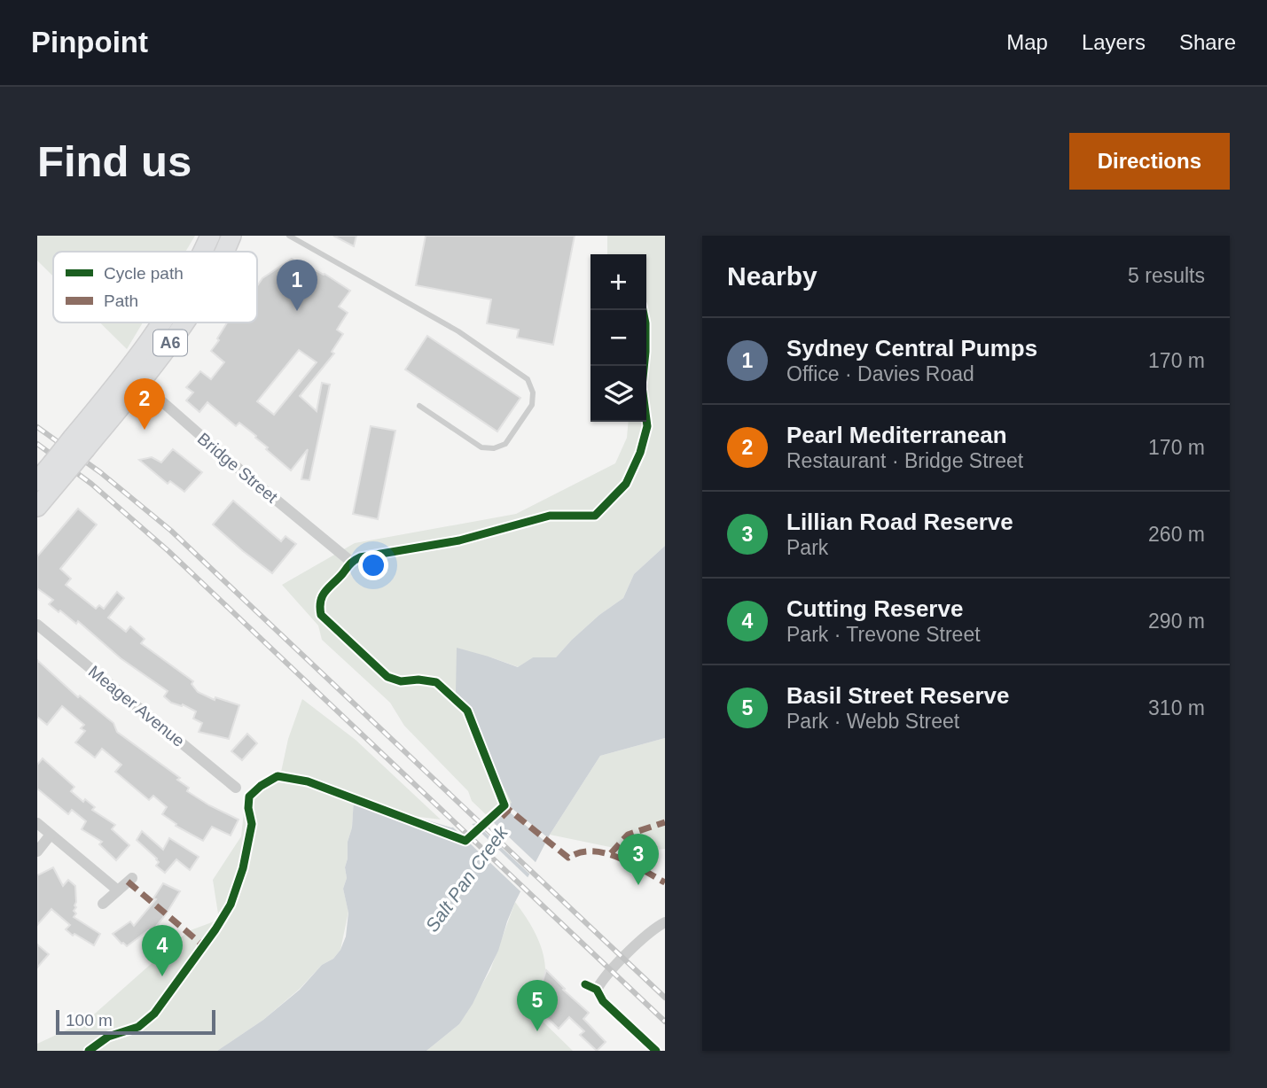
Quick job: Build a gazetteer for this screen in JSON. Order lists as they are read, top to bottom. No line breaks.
{"streets":{"highway":["A6"],"street":["Bridge Street","Meager Avenue"]},"crossings":[["A6","Bridge Street"]],"water":["Salt Pan Creek"],"legend":["Cycle path","Path"],"scale_bar":"100 m","page":{"header":"Pinpoint","nav":["Map","Layers","Share"],"buttons":"Directions","title":"Find us","heading":["Nearby","5 results"],"map_buttons":["+","−"],"pins":["1","2","3","4","5"],"list":[{"mark":"1","name":"Sydney Central Pumps","note":"Office · Davies Road","value":"170 m"},{"mark":"2","name":"Pearl Mediterranean","note":"Restaurant · Bridge Street","value":"170 m"},{"mark":"3","name":"Lillian Road Reserve","note":"Park","value":"260 m"},{"mark":"4","name":"Cutting Reserve","note":"Park · Trevone Street","value":"290 m"},{"mark":"5","name":"Basil Street Reserve","note":"Park · Webb Street","value":"310 m"}],"scale":"100 m"}}
